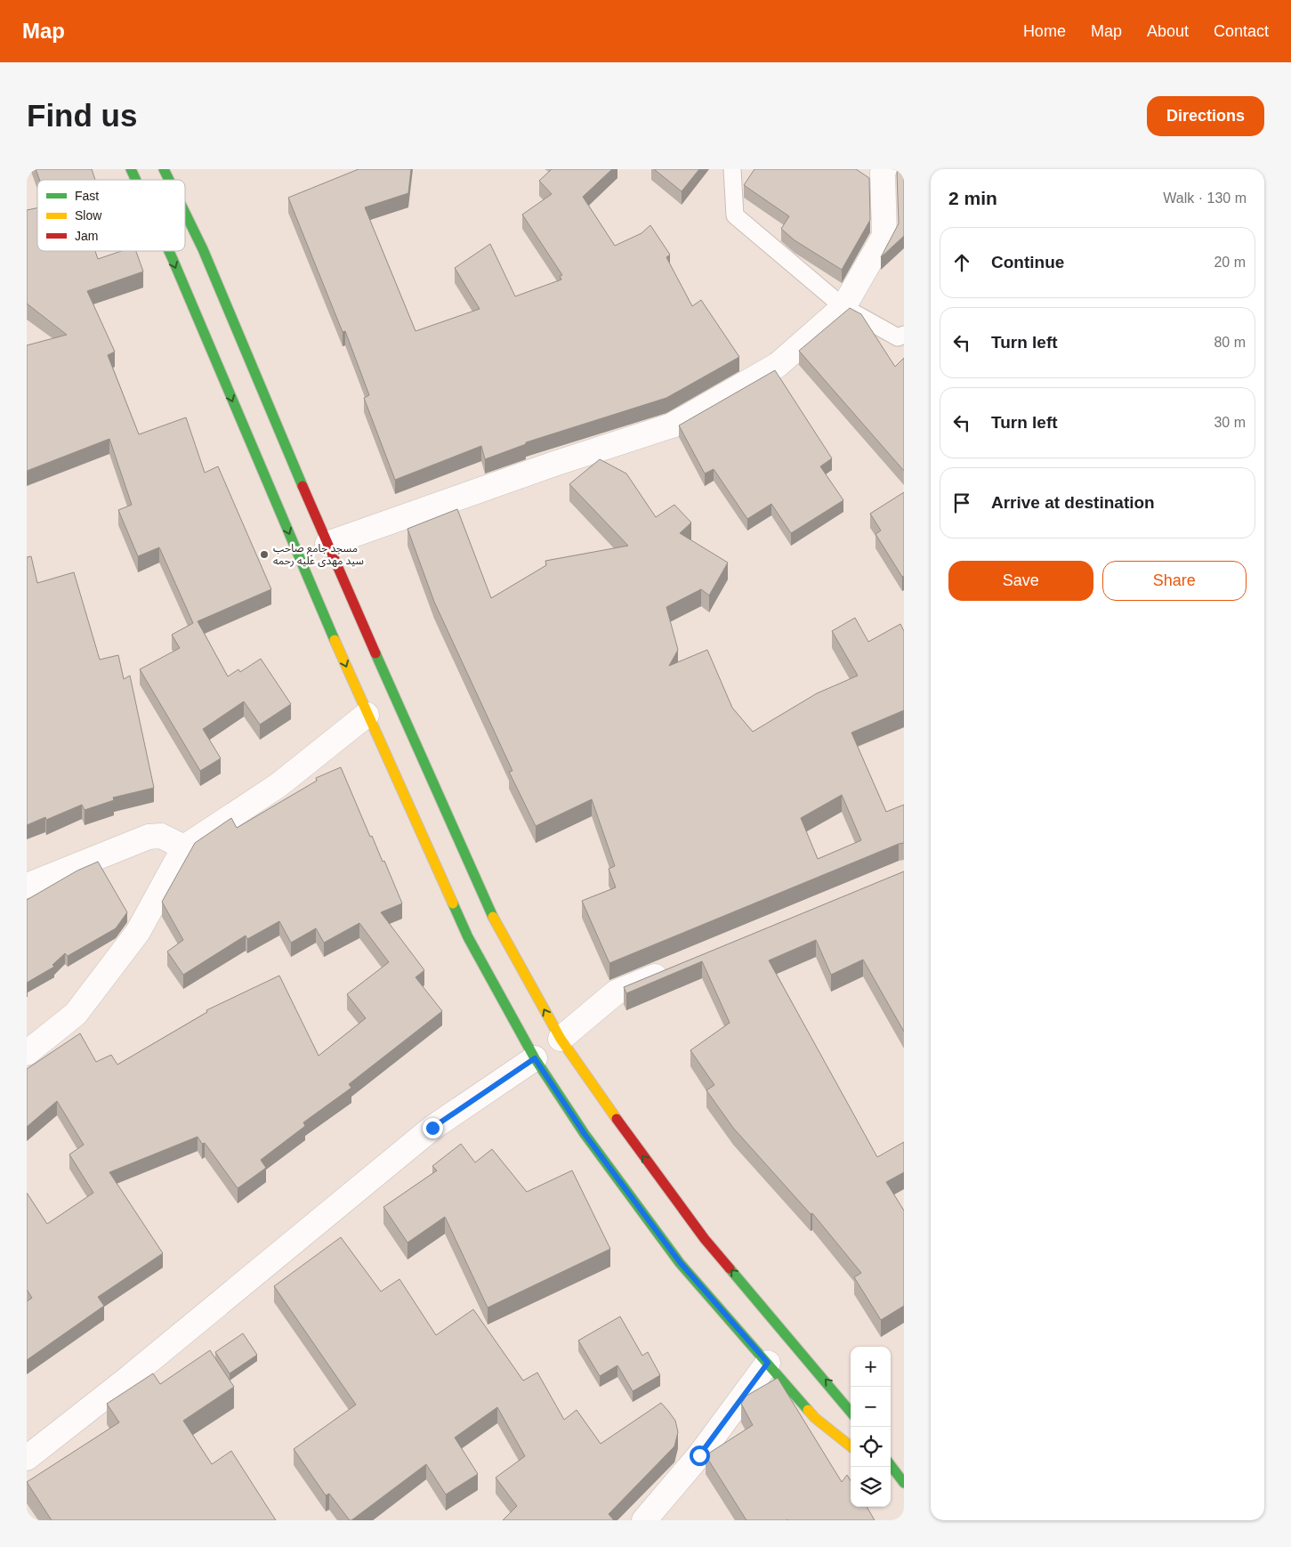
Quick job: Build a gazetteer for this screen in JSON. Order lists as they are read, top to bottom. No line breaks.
{"places":["مسجد جامع صاحب سید مهدی علیه رحمه"],"legend":["Fast","Slow","Jam"],"page":{"header":"Map","nav":["Home","Map","About","Contact"],"buttons":["Directions",["Save","Share"]],"title":"Find us","heading":["2 min","Walk · 130 m"],"list":[["Continue","20 m"],["Turn left","80 m"],["Turn left","30 m"],"Arrive at destination"],"map_buttons":["+","−"]}}
